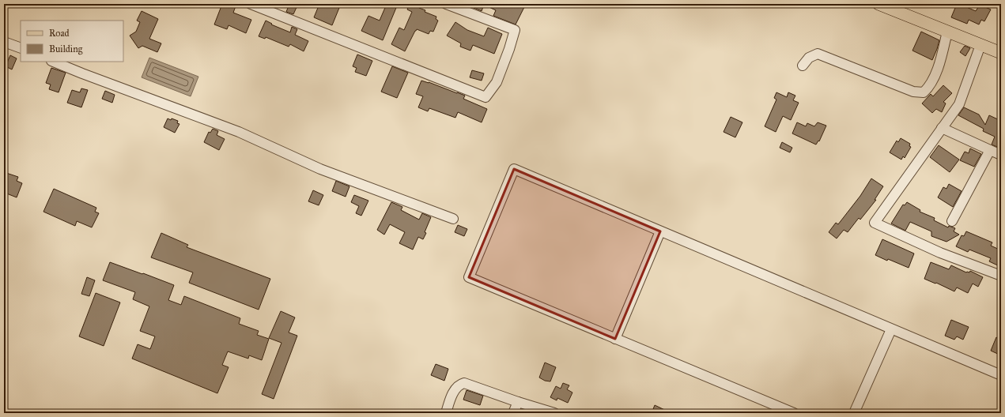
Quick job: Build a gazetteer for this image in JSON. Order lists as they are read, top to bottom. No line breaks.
{"legend":["Road","Building"]}
